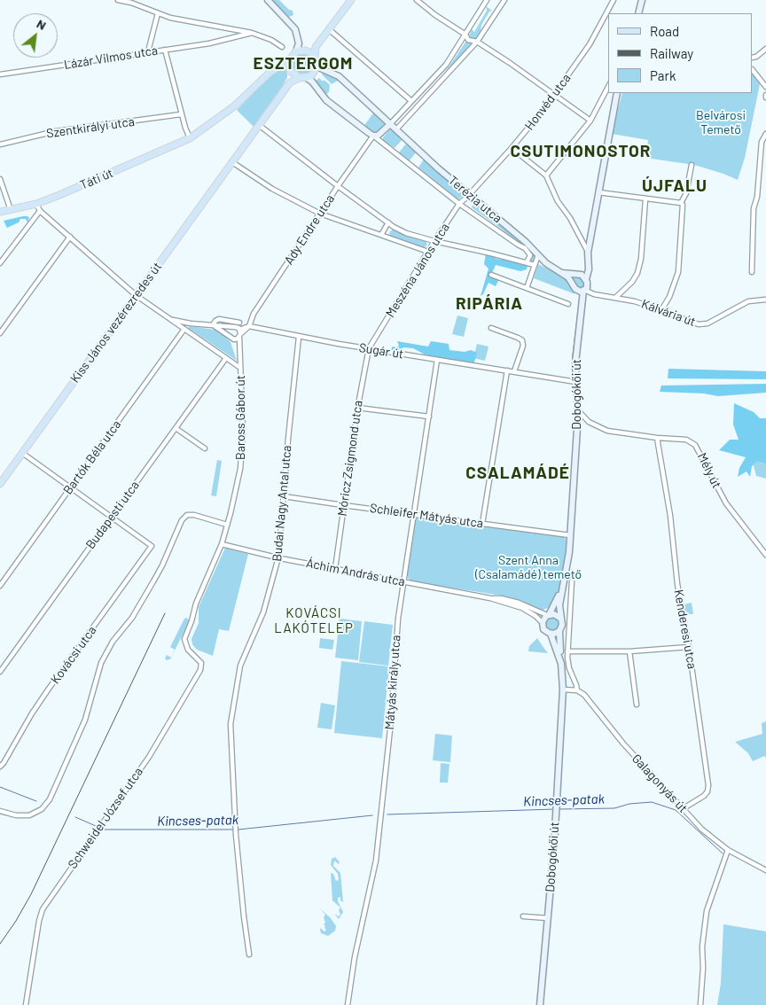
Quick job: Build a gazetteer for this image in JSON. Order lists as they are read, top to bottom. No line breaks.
{"streets":{"main road":["Táti út","Terézia utca","Kiss János vezérezredes út","Dobogókői út"],"street":["Lázár Vilmos utca","Honvéd utca","Szentkirályi utca","Ady Endre utca","Meszéna János utca","Kálvária út","Sugár út","Baross Gábor út","Bartók Béla utca","Móricz Zsigmond utca","Mély út","Budai Nagy Antal utca","Budapesti utca","Schleifer Mátyás utca","Áchim András utca","Kenderesi utca","Kovácsi utca","Mátyás király utca","Galagonyás út","Schweidel József utca"]},"crossings":[["Honvéd utca","Terézia utca"],["Honvéd utca","Meszéna János utca"],["Táti út","Terézia utca"],["Terézia utca","Ady Endre utca"],["Terézia utca","Meszéna János utca"],["Terézia utca","Kálvária út"],["Terézia utca","Dobogókői út"],["Ady Endre utca","Sugár út"],["Meszéna János utca","Sugár út"],["Meszéna János utca","Móricz Zsigmond utca"],["Kálvária út","Dobogókői út"],["Kiss János vezérezredes út","Baross Gábor út"],["Sugár út","Dobogókői út"],["Sugár út","Móricz Zsigmond utca"],["Sugár út","Budai Nagy Antal utca"],["Sugár út","Mátyás király utca"],["Dobogókői út","Mély út"],["Dobogókői út","Schleifer Mátyás utca"],["Dobogókői út","Áchim András utca"],["Baross Gábor út","Bartók Béla utca"],["Baross Gábor út","Budapesti utca"],["Baross Gábor út","Áchim András utca"],["Baross Gábor út","Schweidel József utca"],["Móricz Zsigmond utca","Schleifer Mátyás utca"],["Móricz Zsigmond utca","Áchim András utca"],["Mély út","Kenderesi utca"],["Budai Nagy Antal utca","Schleifer Mátyás utca"],["Budai Nagy Antal utca","Áchim András utca"],["Budapesti utca","Kovácsi utca"],["Schleifer Mátyás utca","Mátyás király utca"],["Áchim András utca","Mátyás király utca"],["Kenderesi utca","Galagonyás út"]],"districts":["ESZTERGOM","CSUTIMONOSTOR","ÚJFALU","RIPÁRIA","CSALAMÁDÉ","KOVÁCSI LAKÓTELEP"],"water":["Kincses-patak"],"parks":["Belvárosi Temető","Szent Anna (Csalamádé) temető"],"legend":["Road","Railway","Park"],"north":"top right"}
